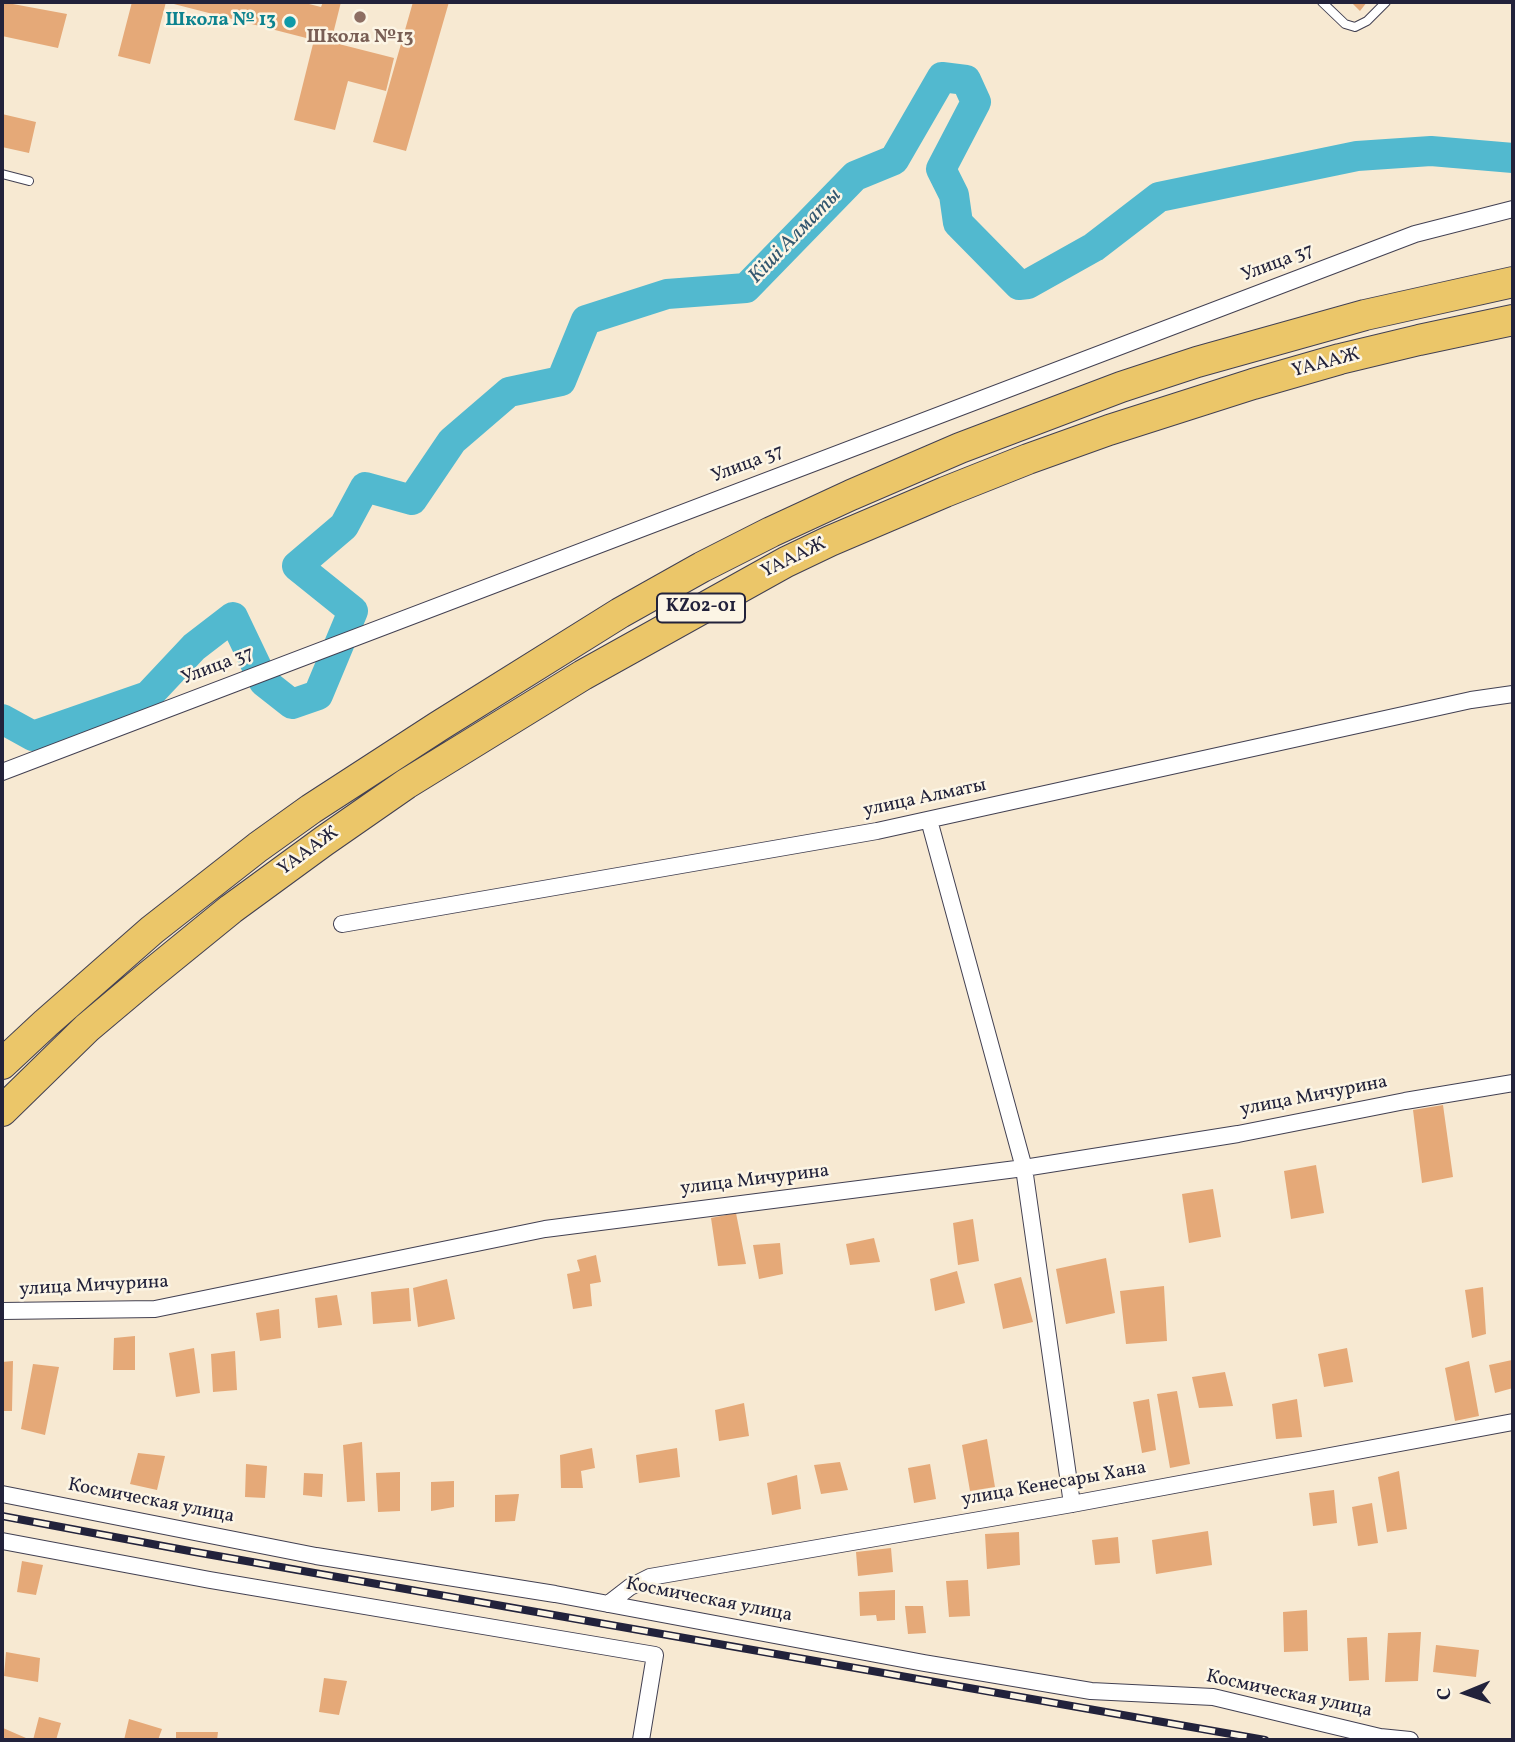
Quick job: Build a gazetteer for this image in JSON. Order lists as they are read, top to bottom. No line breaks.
{"streets":{"highway":["ҮАААЖ","KZ02-01"],"street":["Улица 37","улица Алматы","улица Мичурина","улица Кенесары Хана","Космическая улица"]},"crossings":[["улица Кенесары Хана","Космическая улица"]],"water":["Кіші Алматы"],"places":["Школа №13","Школа № 13"],"north":"left"}
